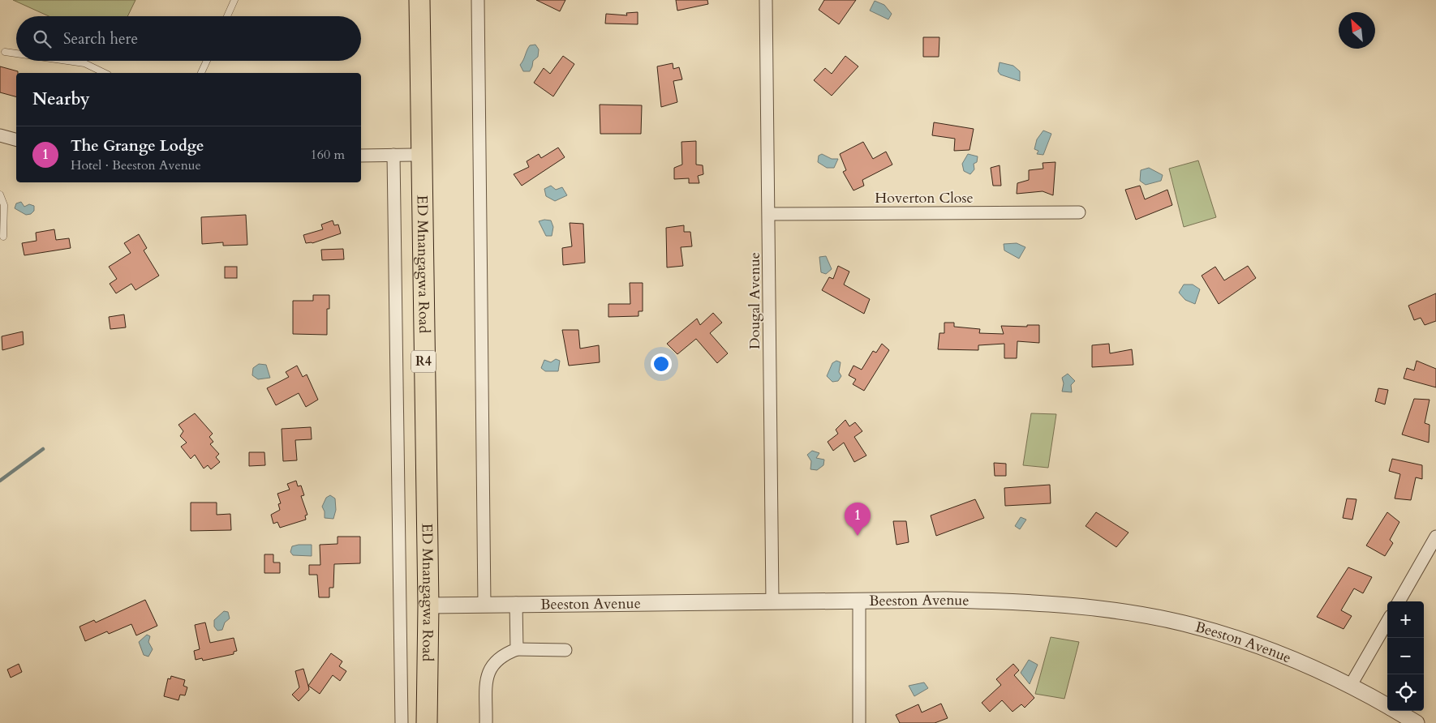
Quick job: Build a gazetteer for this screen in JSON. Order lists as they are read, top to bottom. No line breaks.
{"streets":{"highway":["ED Mnangagwa Road","R4"],"street":["Hoverton Close","Dougal Avenue","Beeston Avenue"]},"crossings":[["Hoverton Close","Dougal Avenue"],["ED Mnangagwa Road","Beeston Avenue"],["Dougal Avenue","Beeston Avenue"]],"north":"top left","page":{"search":"Search here","heading":"Nearby","list":[{"mark":"1","name":"The Grange Lodge","note":"Hotel · Beeston Avenue","value":"160 m"}],"pins":"1","map_buttons":["+","−"]}}
